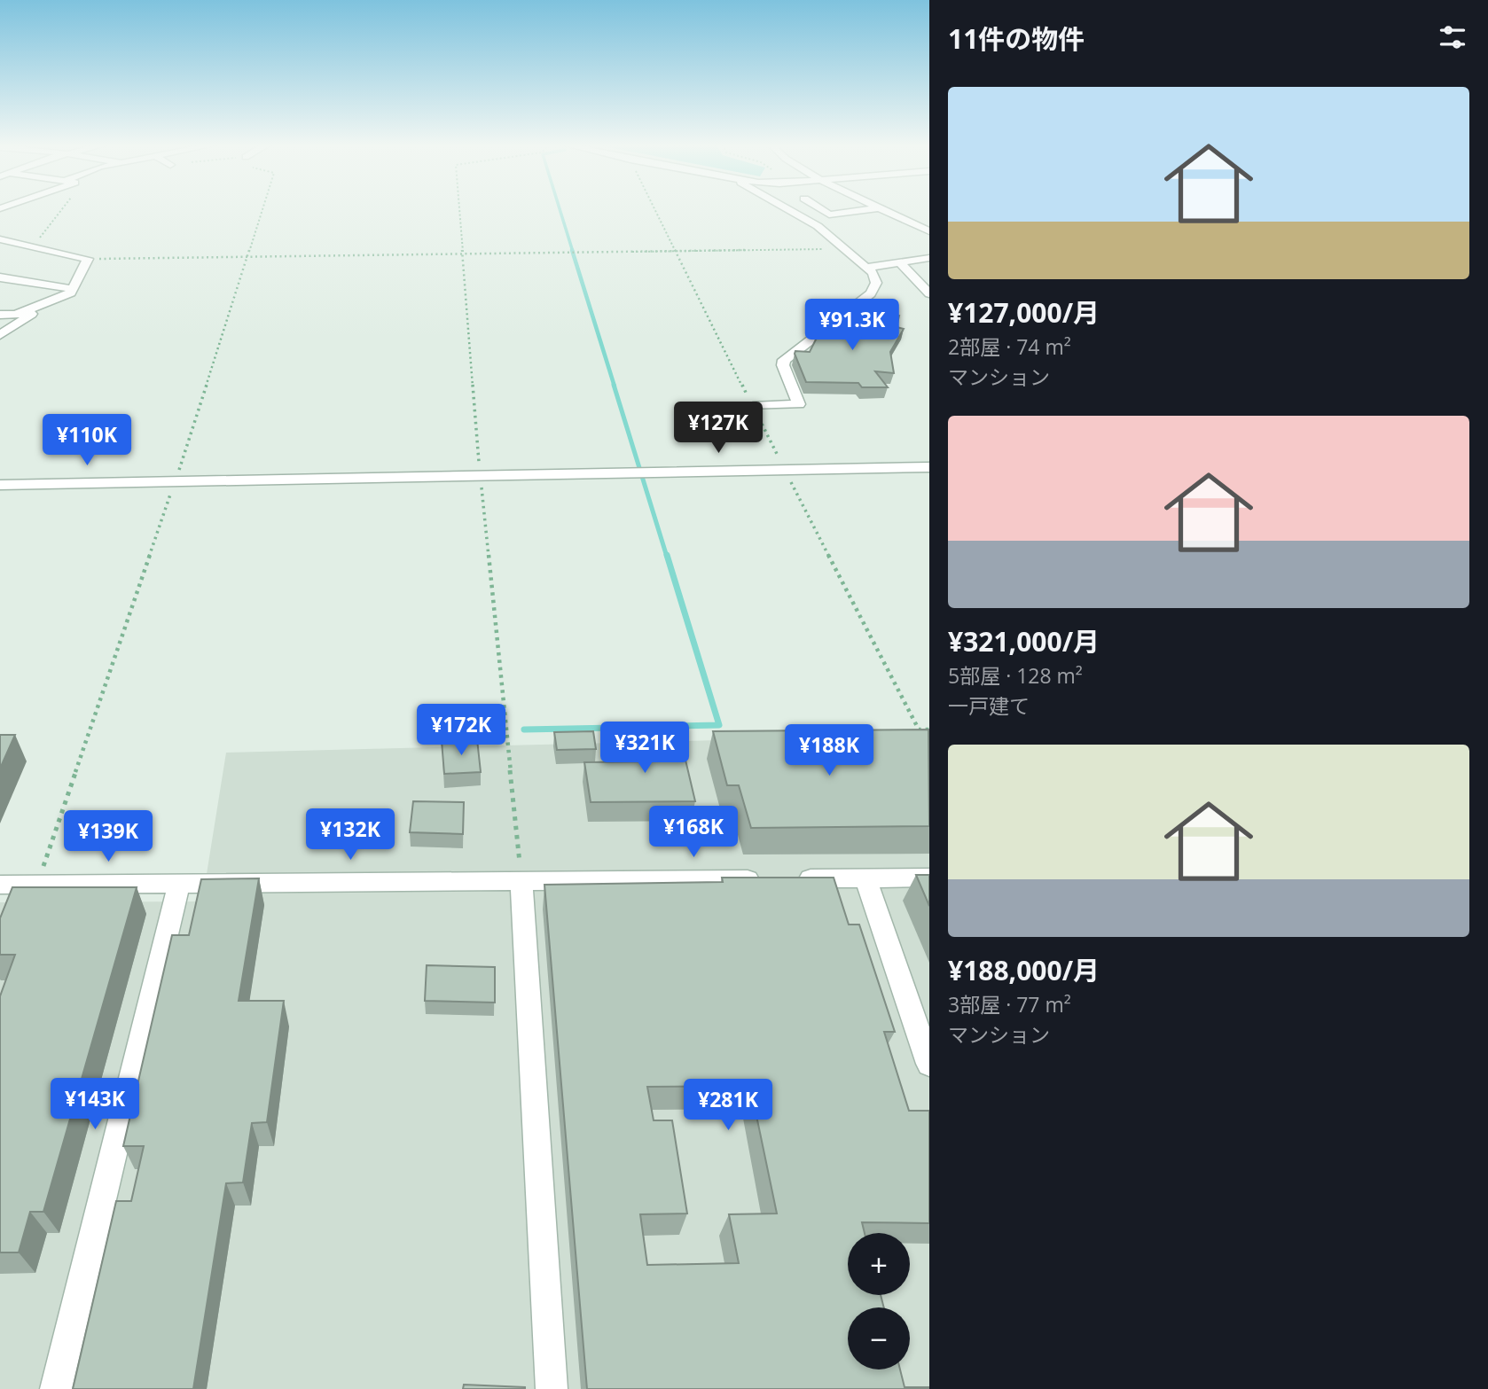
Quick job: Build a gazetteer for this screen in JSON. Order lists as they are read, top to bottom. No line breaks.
{"page":{"heading":"11件の物件","list":[{"name":"¥127,000/月","note":"2部屋 · 74 m² · マンション"},{"name":"¥321,000/月","note":"5部屋 · 128 m² · 一戸建て"},{"name":"¥188,000/月","note":"3部屋 · 77 m² · マンション"}],"price":["¥91.3K","¥127K","¥110K","¥172K","¥321K","¥188K","¥168K","¥132K","¥139K","¥143K","¥281K"],"map_buttons":["+","−"]}}
